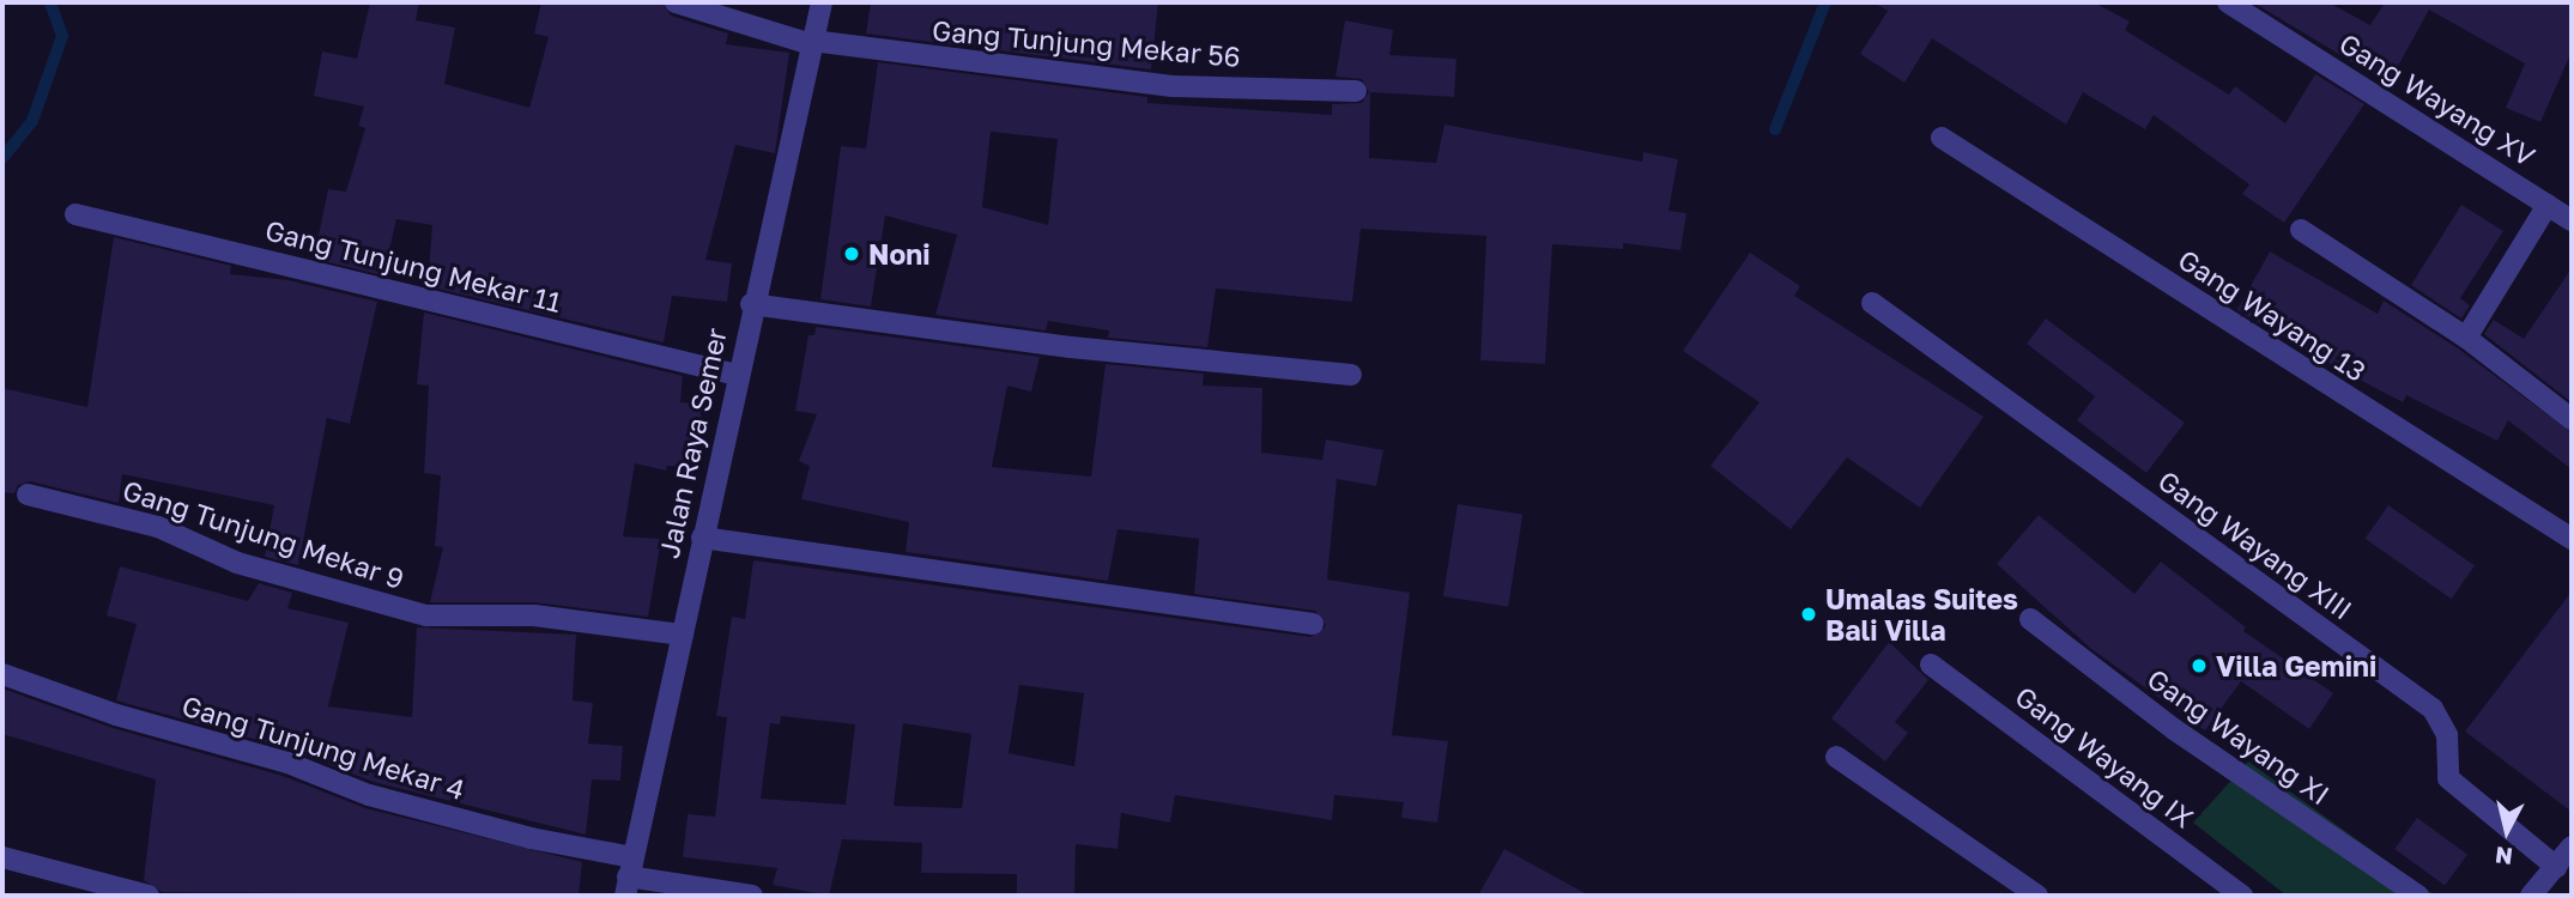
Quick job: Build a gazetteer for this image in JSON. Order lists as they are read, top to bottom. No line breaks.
{"streets":{"street":["Gang Tunjung Mekar 56","Gang Wayang XV","Gang Tunjung Mekar 11","Gang Wayang 13","Jalan Raya Semer","Gang Tunjung Mekar 9","Gang Wayang XIII","Gang Wayang XI","Gang Tunjung Mekar 4","Gang Wayang IX"]},"crossings":[["Gang Tunjung Mekar 56","Jalan Raya Semer"],["Gang Tunjung Mekar 11","Jalan Raya Semer"],["Jalan Raya Semer","Gang Tunjung Mekar 9"],["Jalan Raya Semer","Gang Tunjung Mekar 4"]],"places":["Noni","Umalas Suites Bali Villa","Villa Gemini"],"north":"bottom"}
